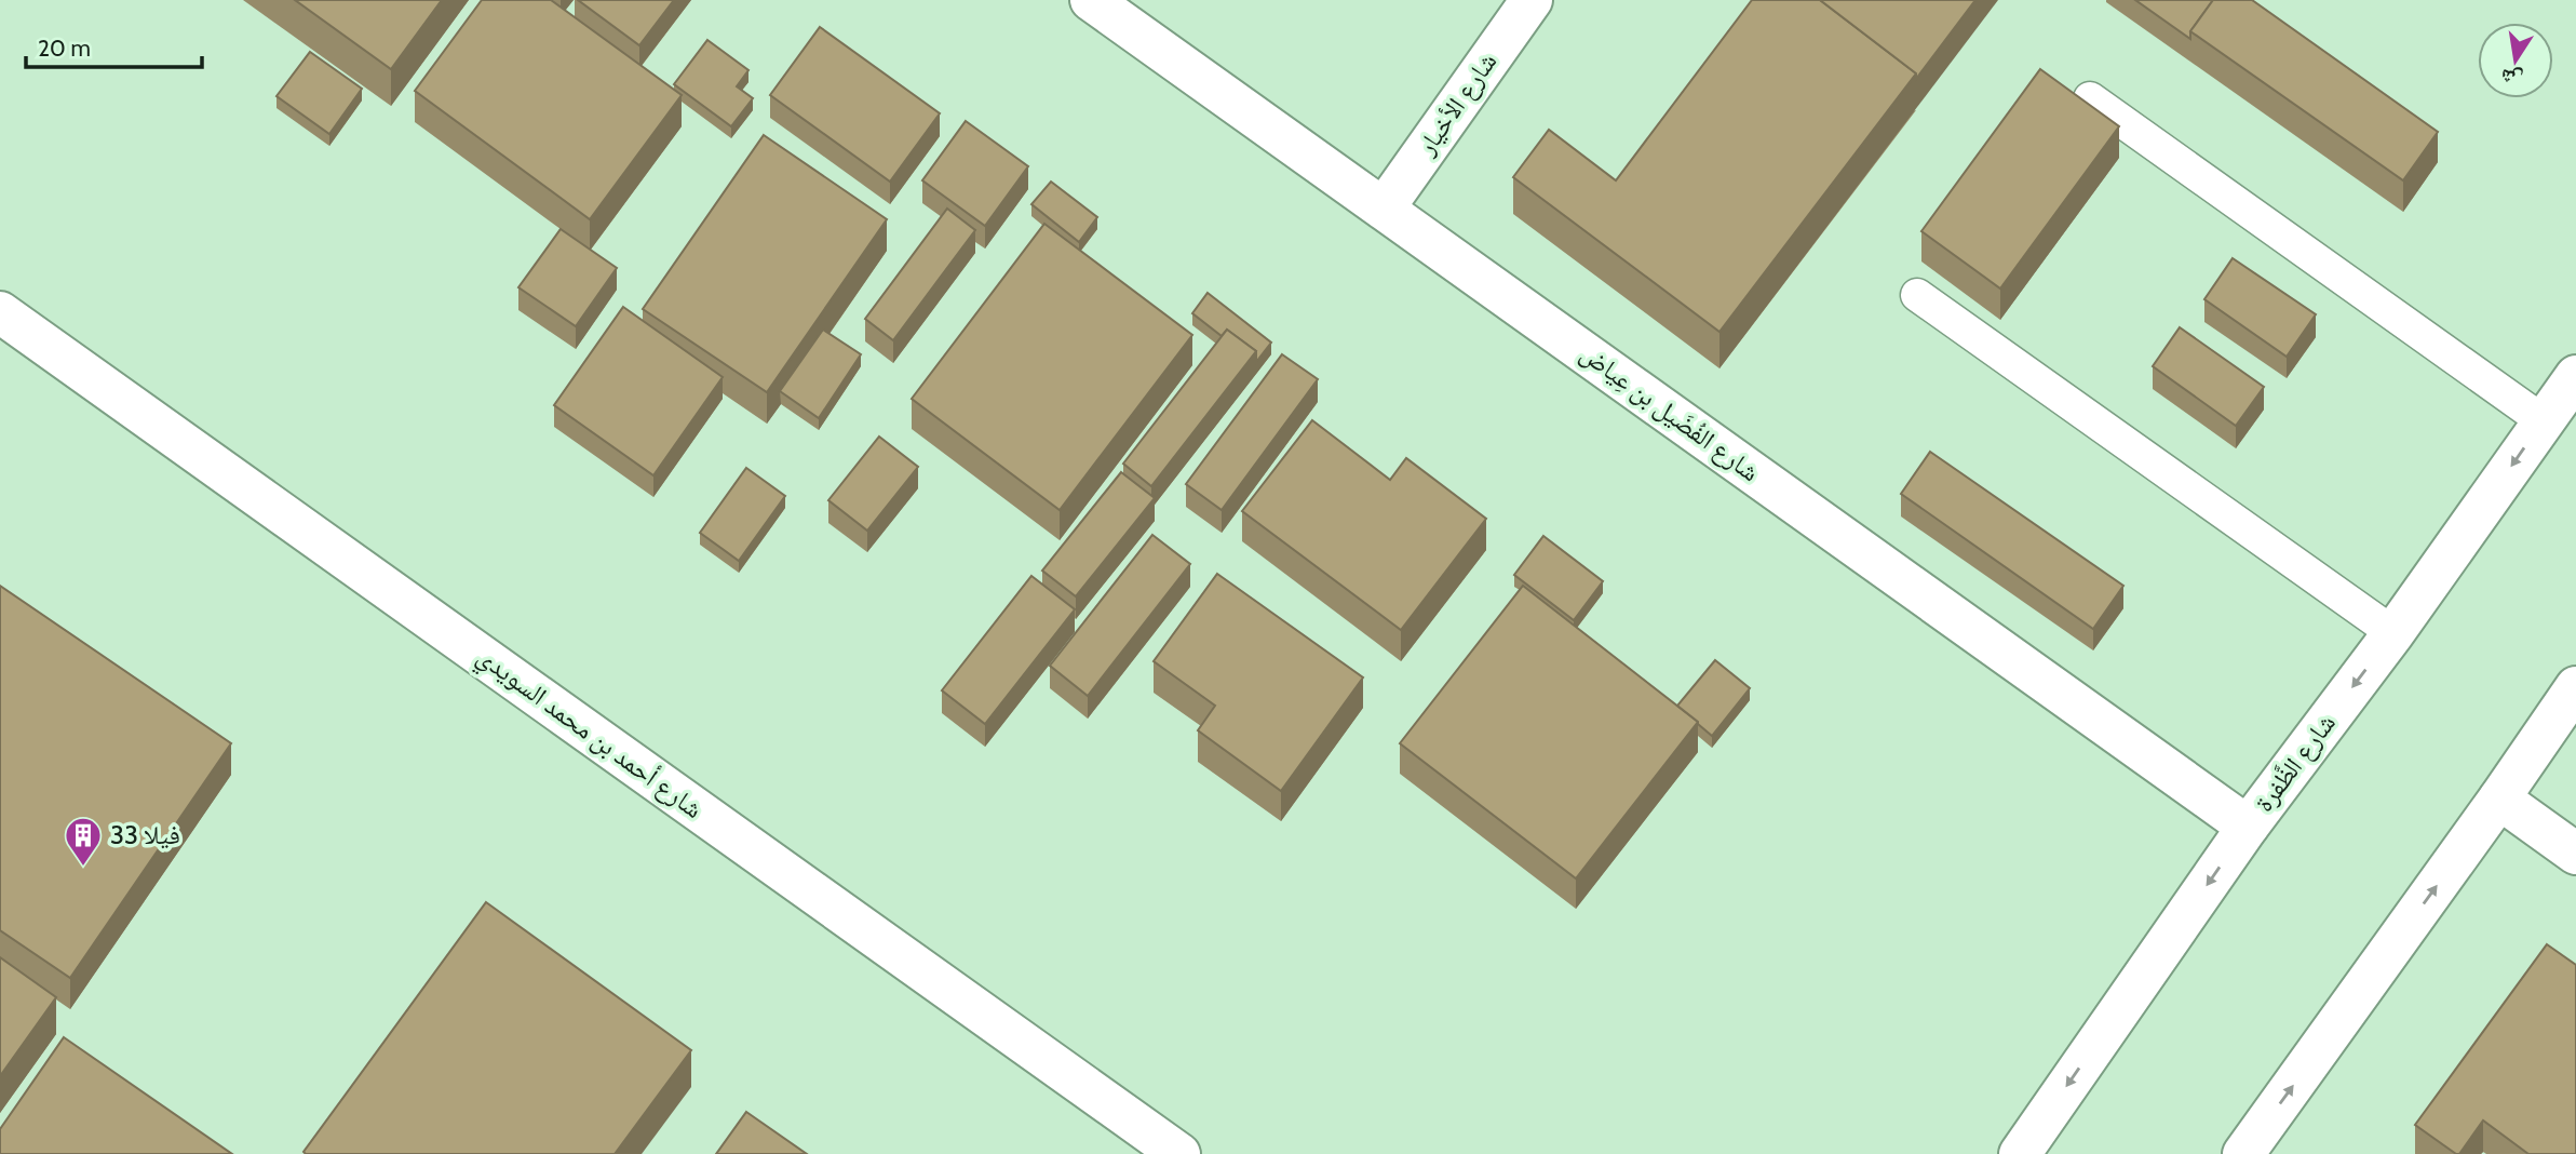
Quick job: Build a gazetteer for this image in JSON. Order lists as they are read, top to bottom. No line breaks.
{"streets":{"street":["شارع الأخيار","شارع الفُضَيل بن عِياض","شارع أحمد بن محمد السويدي","شارع الظَّفرة"]},"crossings":[["شارع الأخيار","شارع الفُضَيل بن عِياض"],["شارع الفُضَيل بن عِياض","شارع الظَّفرة"]],"places":{"building":["فيلا 33"]},"scale_bar":"20 m","north":"bottom"}
